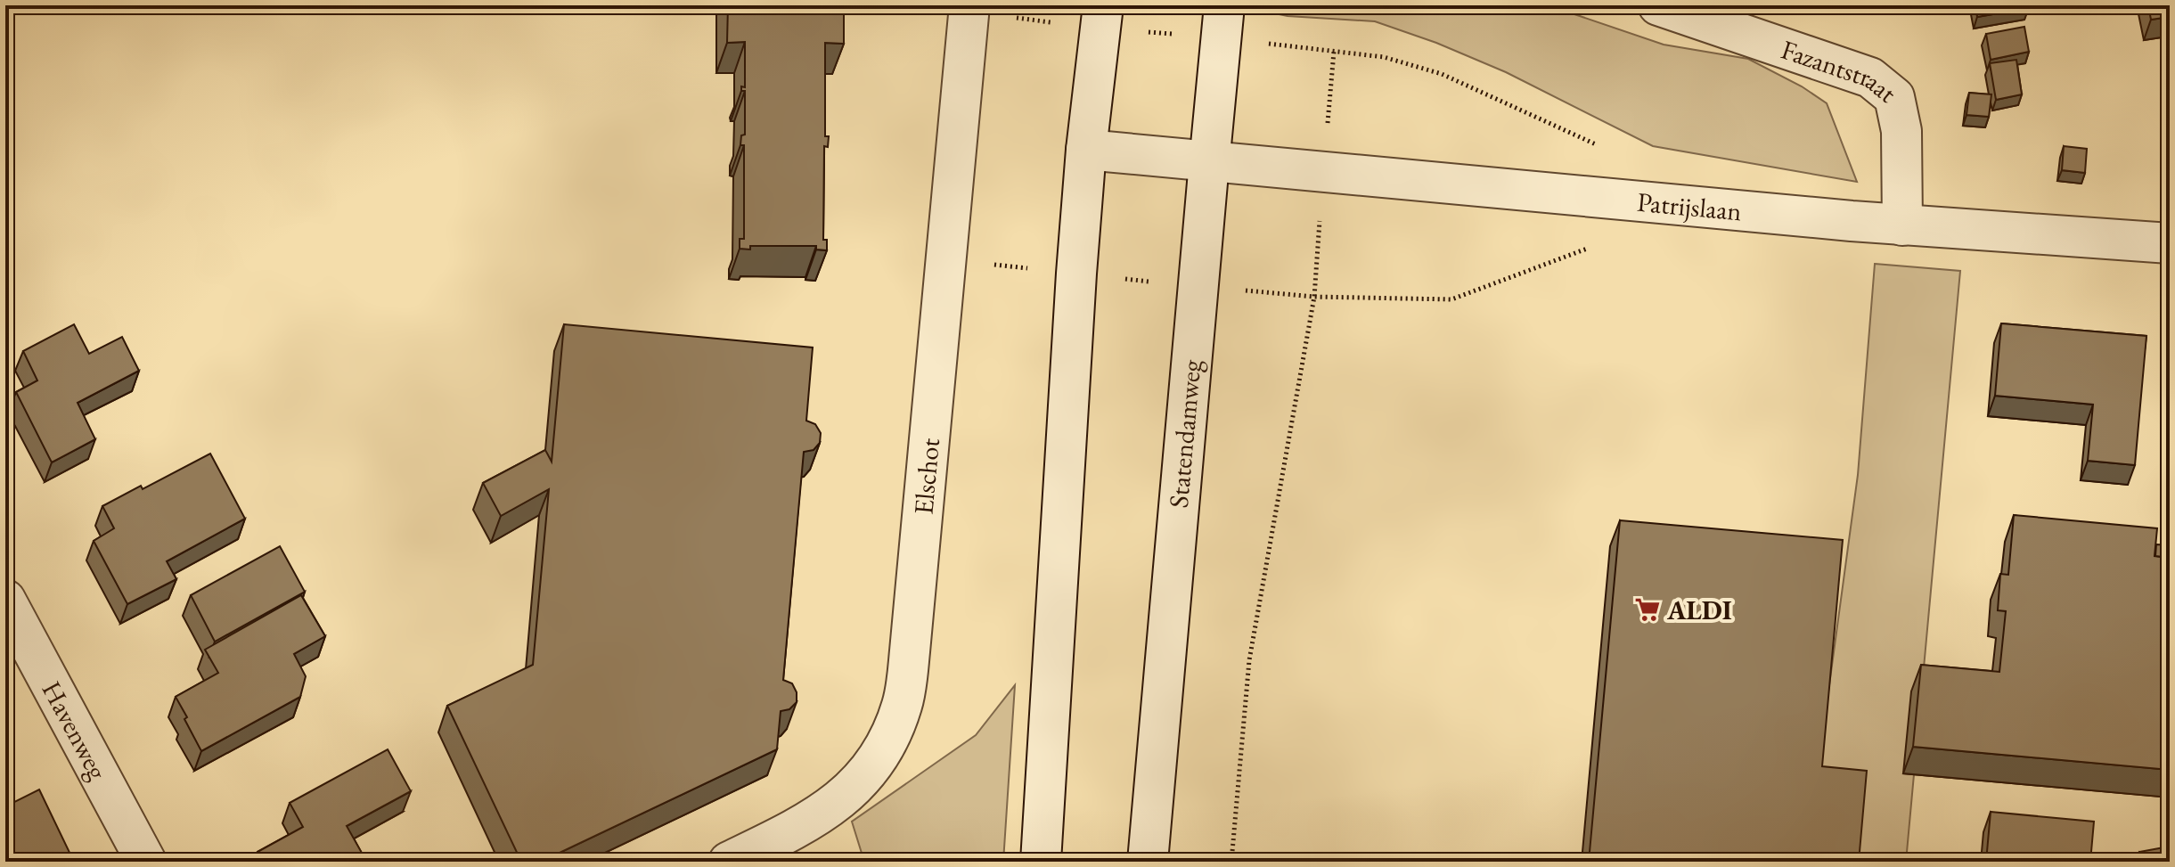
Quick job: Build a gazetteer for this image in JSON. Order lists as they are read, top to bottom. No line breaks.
{"streets":{"street":["Fazantstraat","Patrijslaan","Statendamweg","Elschot","Havenweg"]},"crossings":[["Fazantstraat","Patrijslaan"],["Patrijslaan","Statendamweg"]],"places":{"supermarket":["ALDI"]}}
